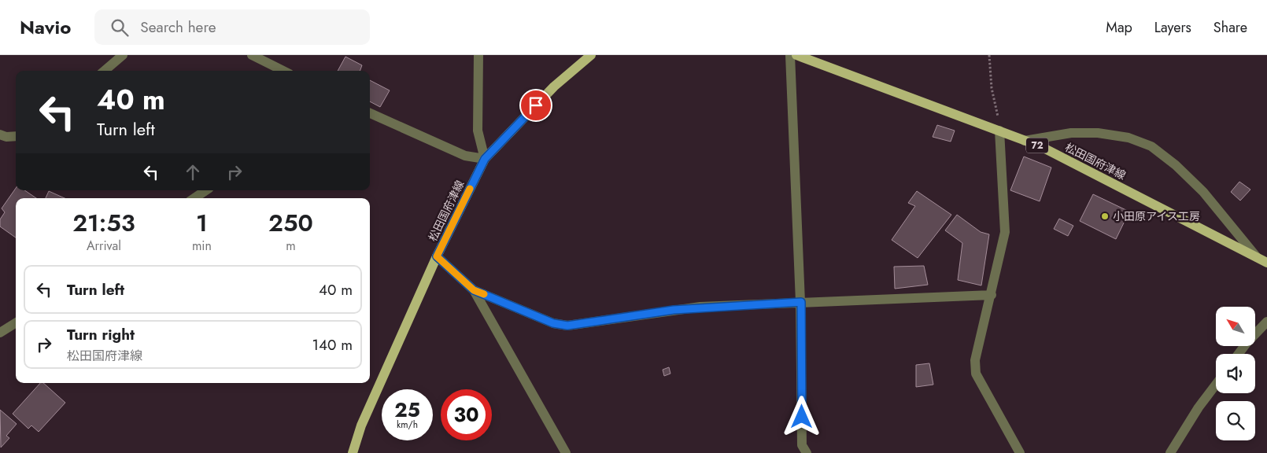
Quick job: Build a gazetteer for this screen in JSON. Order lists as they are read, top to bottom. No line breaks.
{"streets":{"main road":["72","松田国府津線"]},"places":["小田原アイス工房"],"north":"top left","page":{"header":"Navio","search":"Search here","nav":["Map","Layers","Share"],"turn":["40 m","Turn left"],"eta":["21:53","Arrival","1","min","250","m"],"list":[{"name":"Turn left","value":"40 m"},{"name":"Turn right","note":"松田国府津線","value":"140 m"}],"speed":"25 km/h","limit":"30"}}
